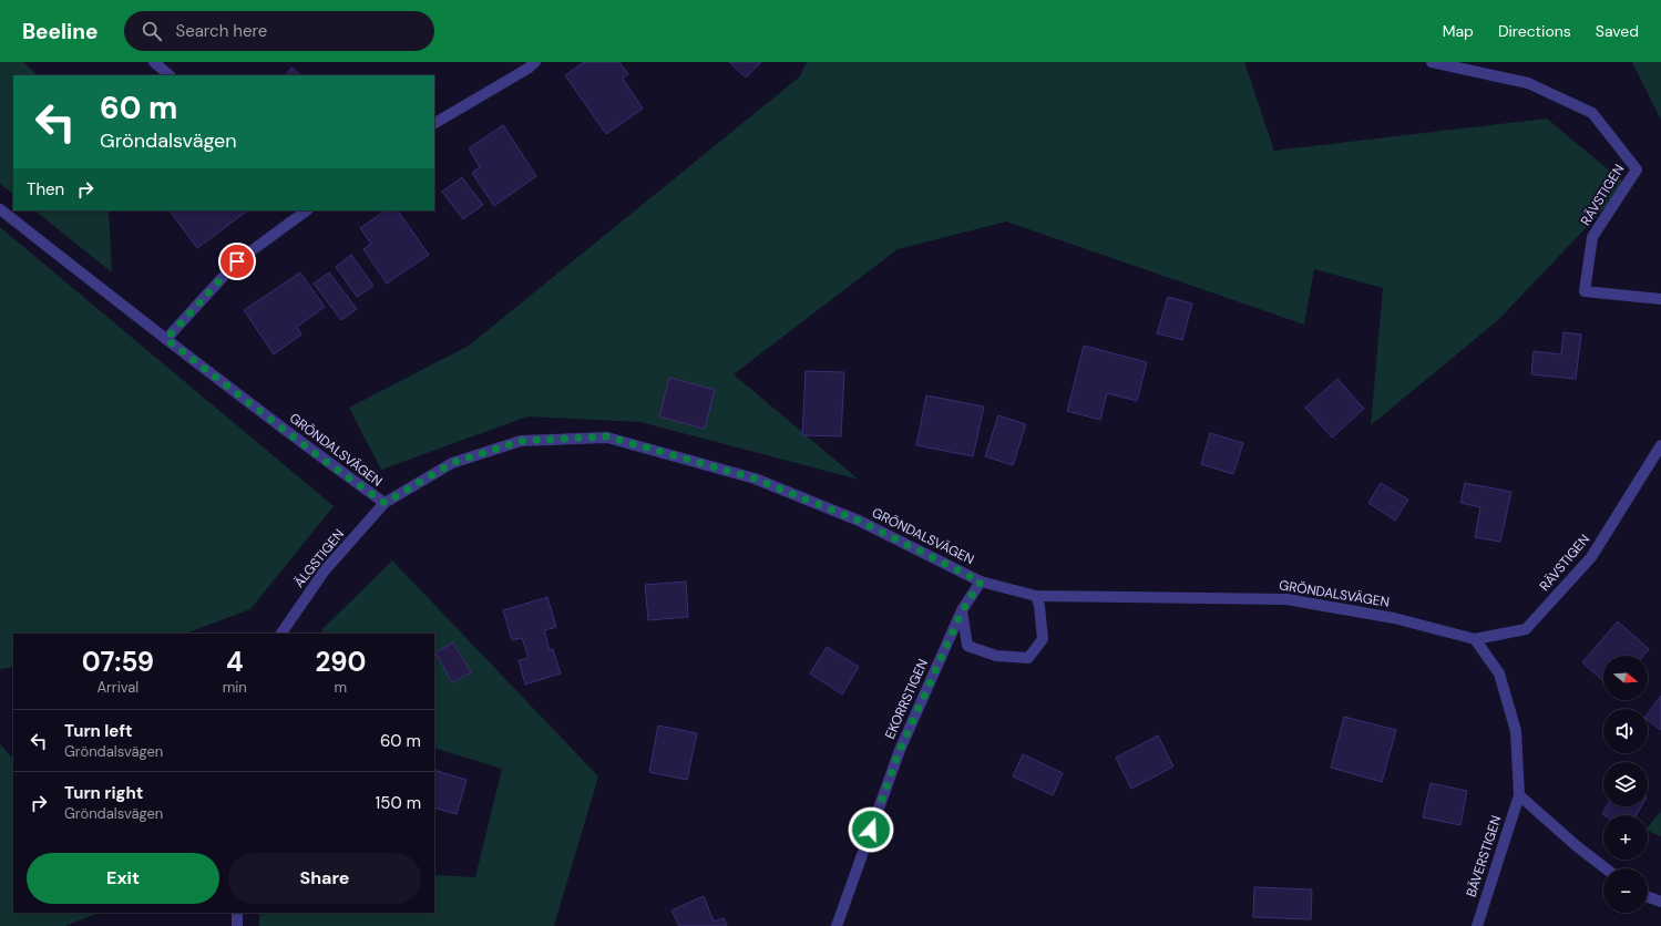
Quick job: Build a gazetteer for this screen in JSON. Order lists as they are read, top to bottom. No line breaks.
{"streets":{"street":["RÄVSTIGEN","GRÖNDALSVÄGEN","ÄLGSTIGEN","EKORRSTIGEN","BÄVERSTIGEN"]},"crossings":[["RÄVSTIGEN","GRÖNDALSVÄGEN"],["GRÖNDALSVÄGEN","ÄLGSTIGEN"],["GRÖNDALSVÄGEN","EKORRSTIGEN"]],"north":"right","page":{"header":"Beeline","search":"Search here","nav":["Map","Directions","Saved"],"turn":["60 m","Gröndalsvägen"],"then":"Then","eta":["07:59","Arrival","4","min","290","m"],"map_buttons":["+","−"],"list":[{"name":"Turn left","note":"Gröndalsvägen","value":"60 m"},{"name":"Turn right","note":"Gröndalsvägen","value":"150 m"}],"buttons":["Exit","Share"]}}
